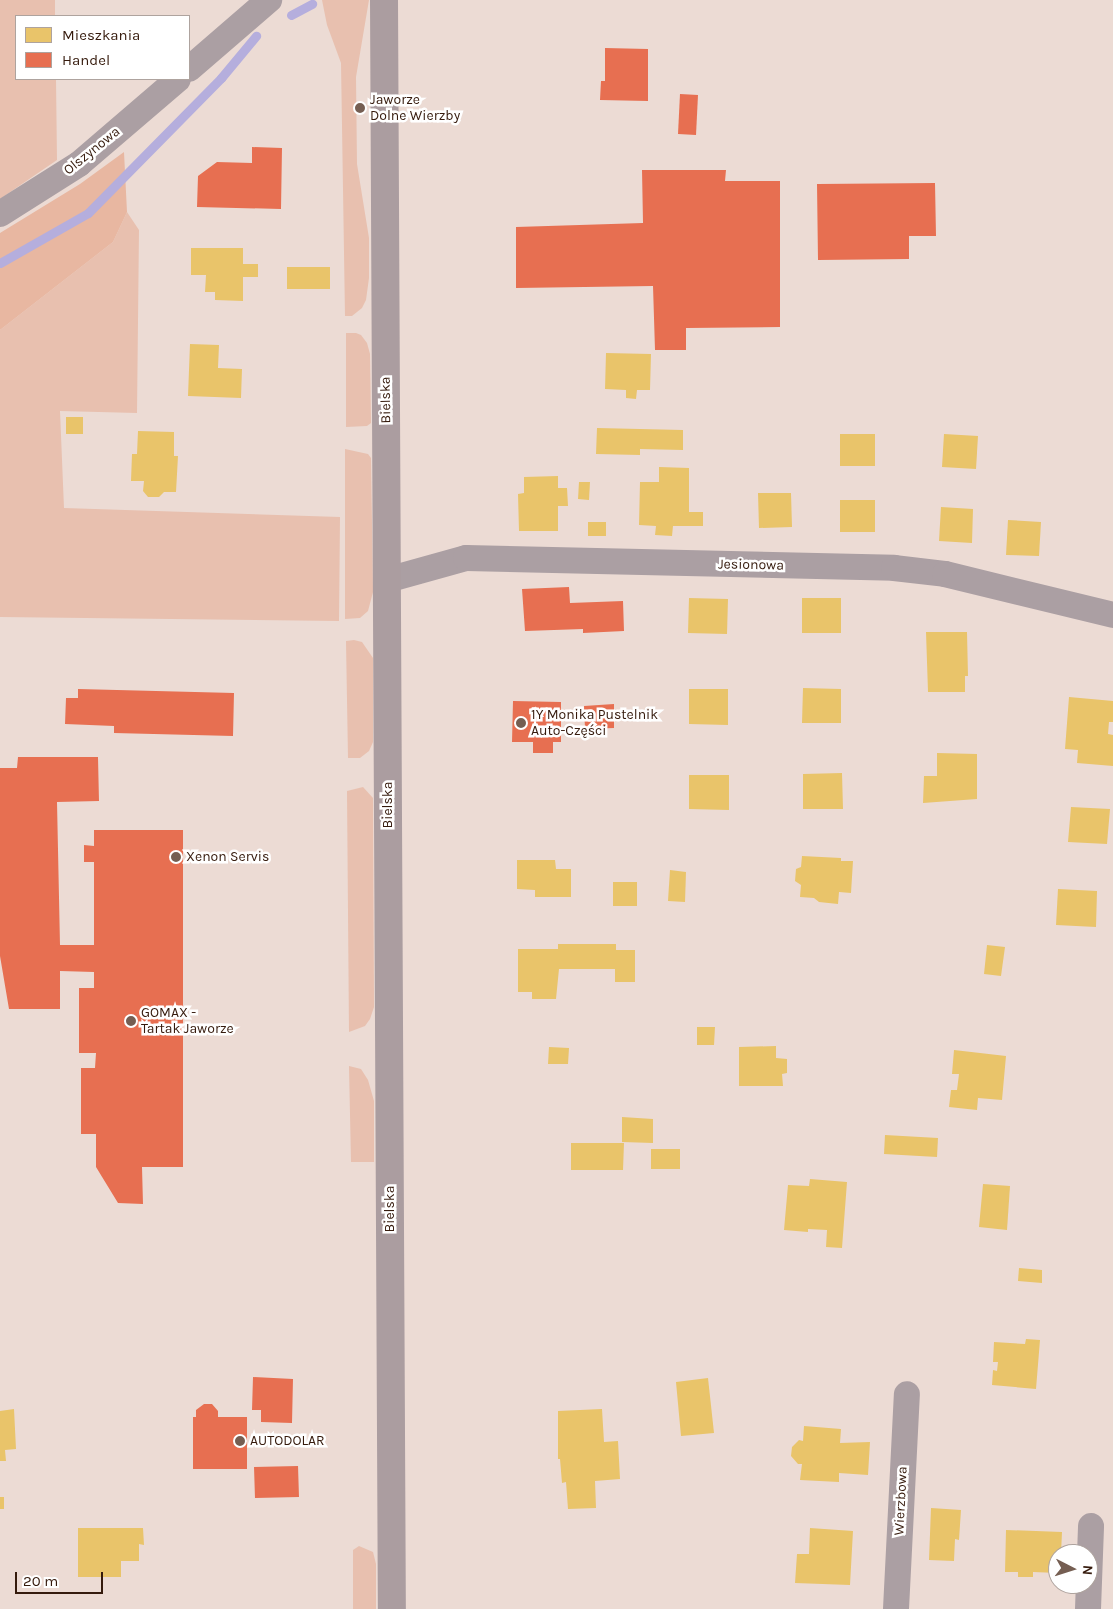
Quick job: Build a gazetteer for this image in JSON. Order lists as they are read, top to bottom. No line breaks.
{"streets":{"main road":["Bielska"],"street":["Olszynowa","Jesionowa","Wierzbowa"]},"crossings":[["Bielska","Jesionowa"]],"places":["Jaworze Dolne Wierzby","1Y Monika Pustelnik Auto-Części","Xenon Servis","GOMAX - Tartak Jaworze","AUTODOLAR"],"legend":["Mieszkania","Handel"],"scale_bar":"20 m","north":"right"}
